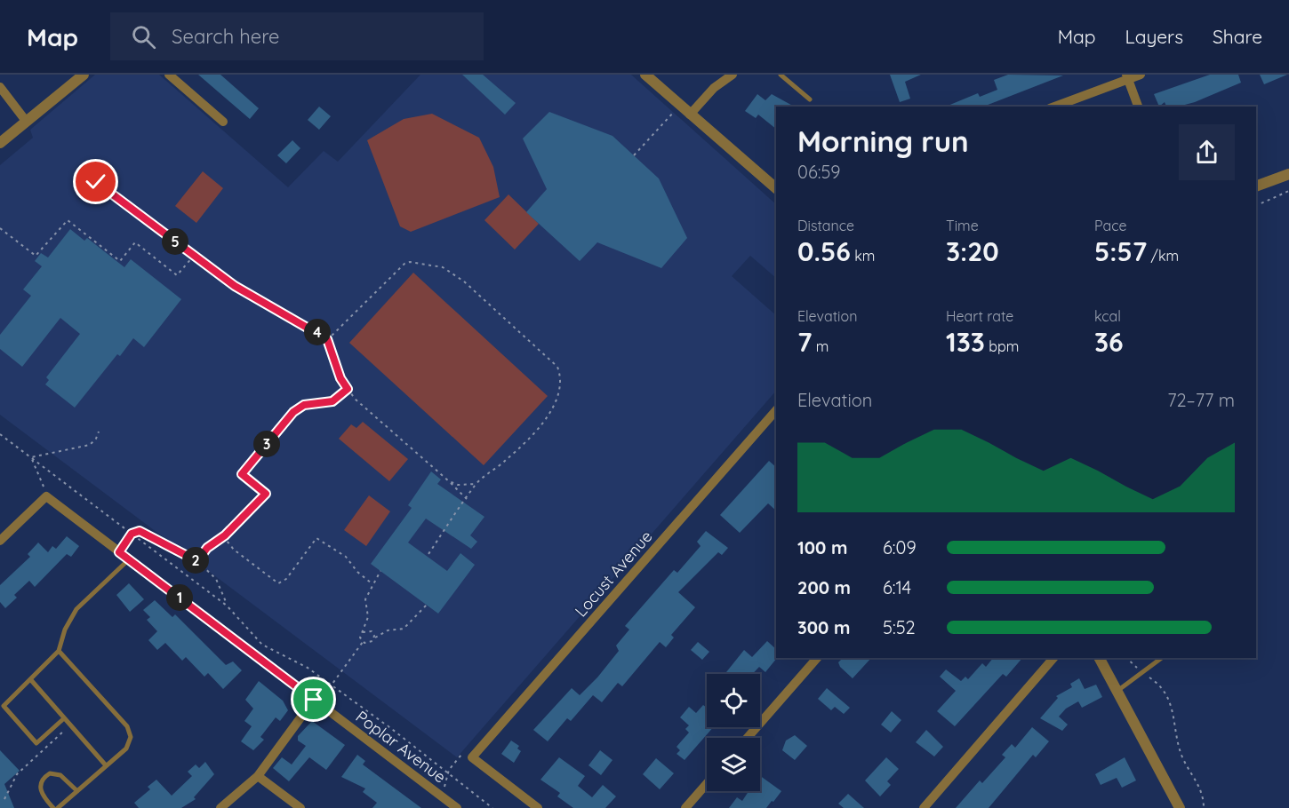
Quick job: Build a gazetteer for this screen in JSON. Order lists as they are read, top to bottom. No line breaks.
{"streets":{"street":["Locust Avenue","Poplar Avenue"]},"page":{"header":"Map","search":"Search here","nav":["Map","Layers","Share"],"heading":["Morning run","06:59"],"stats":[["Distance","0.56 km"],["Time","3:20"],["Pace","5:57 /km"],["Elevation","7 m"],["Heart rate","133 bpm"],["kcal","36"]],"pins":["5","4","3","2","1"],"chart":["Elevation","72–77 m"],"list":[{"name":"100 m","note":"6:09"},{"name":"200 m","note":"6:14"},{"name":"300 m","note":"5:52"}]}}
